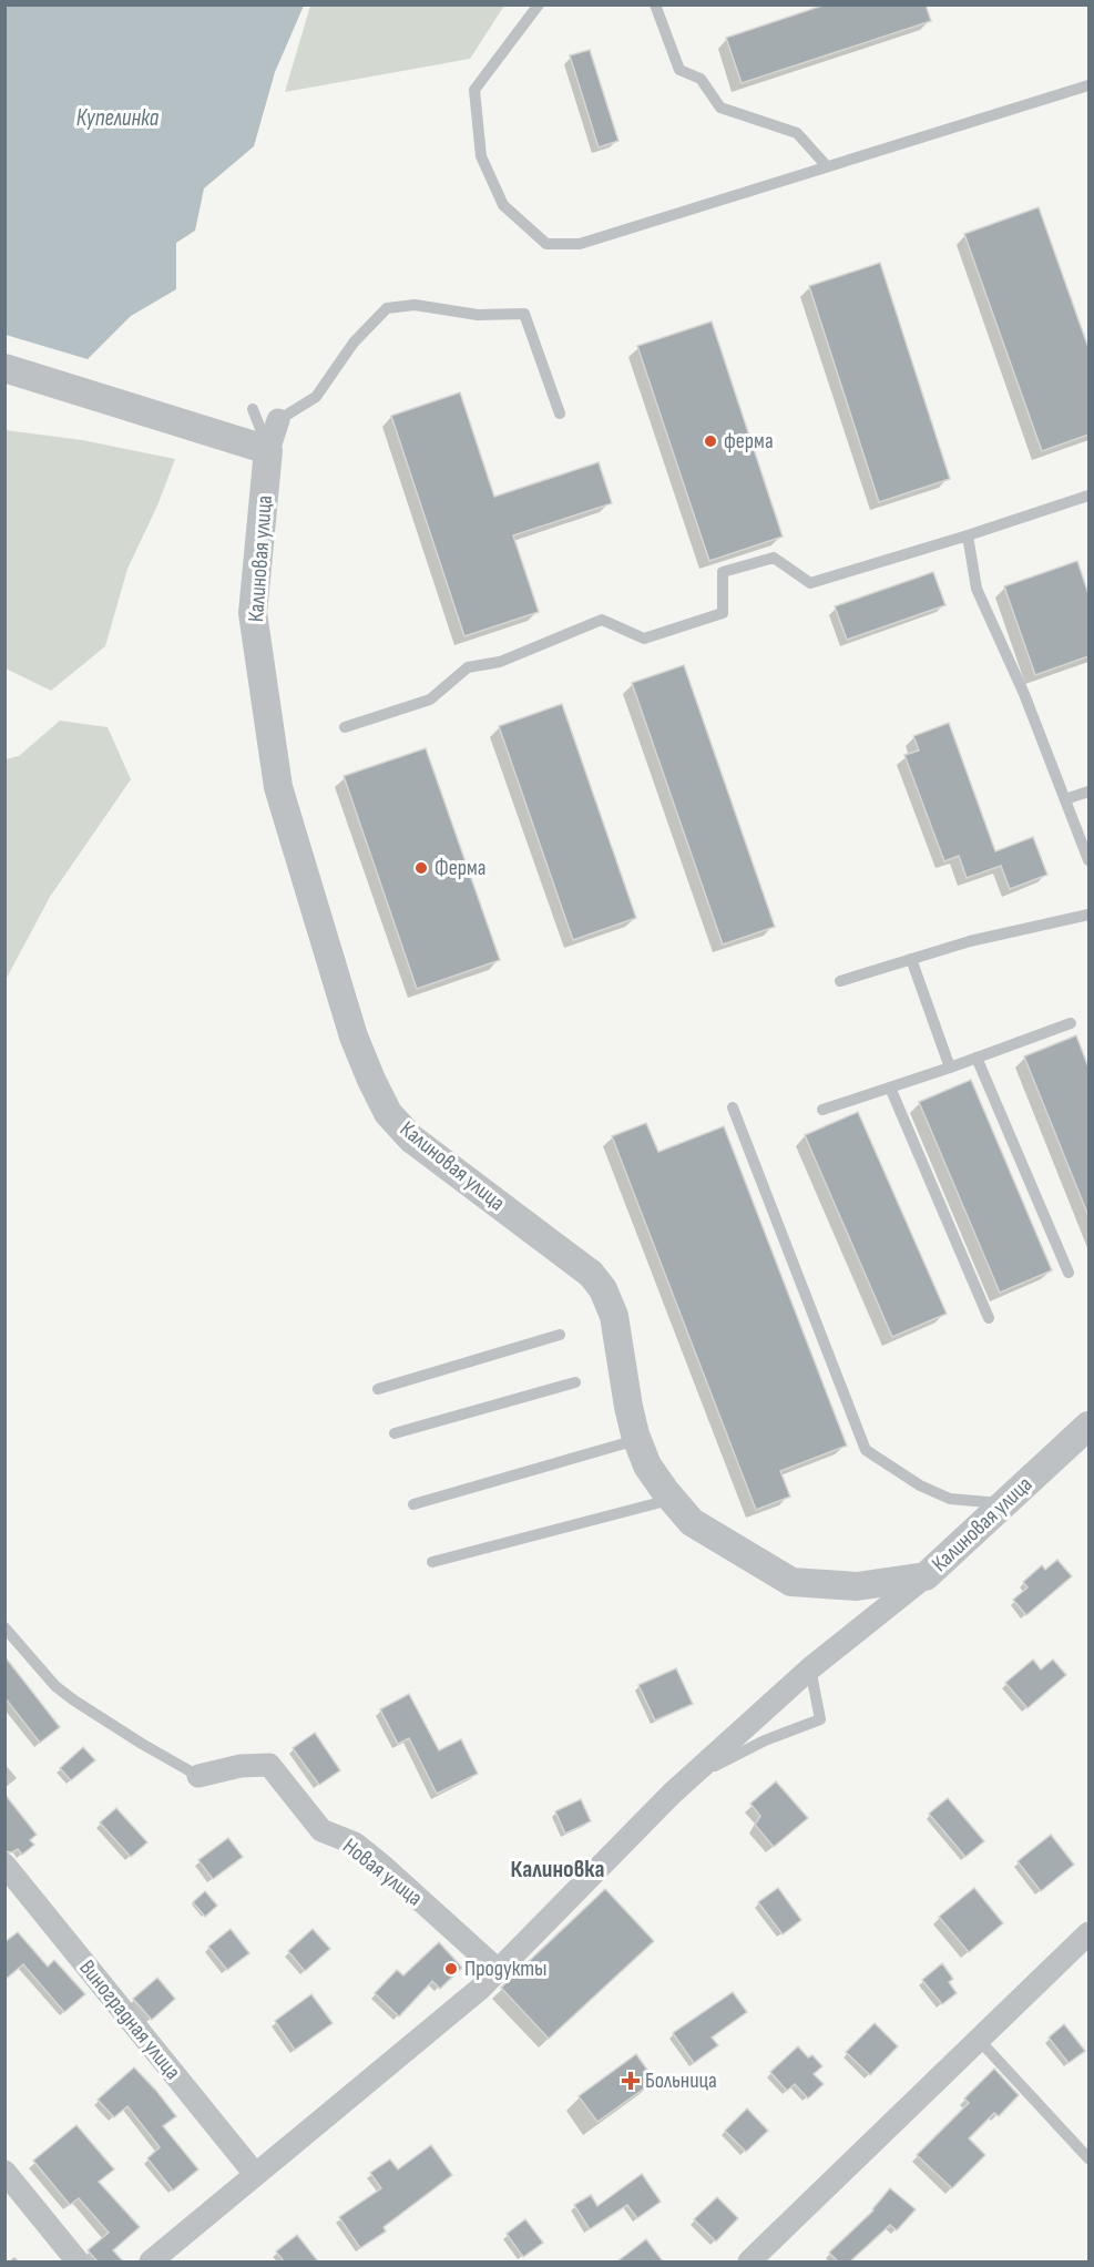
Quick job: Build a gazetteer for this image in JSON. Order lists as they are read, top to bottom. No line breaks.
{"streets":{"street":["Калиновая улица","Новая улица","Виноградная улица"]},"districts":["Калиновка"],"water":["Купелинка"],"places":{"other":["ферма","Ферма","Продукты"],"health":["Больница"]}}
